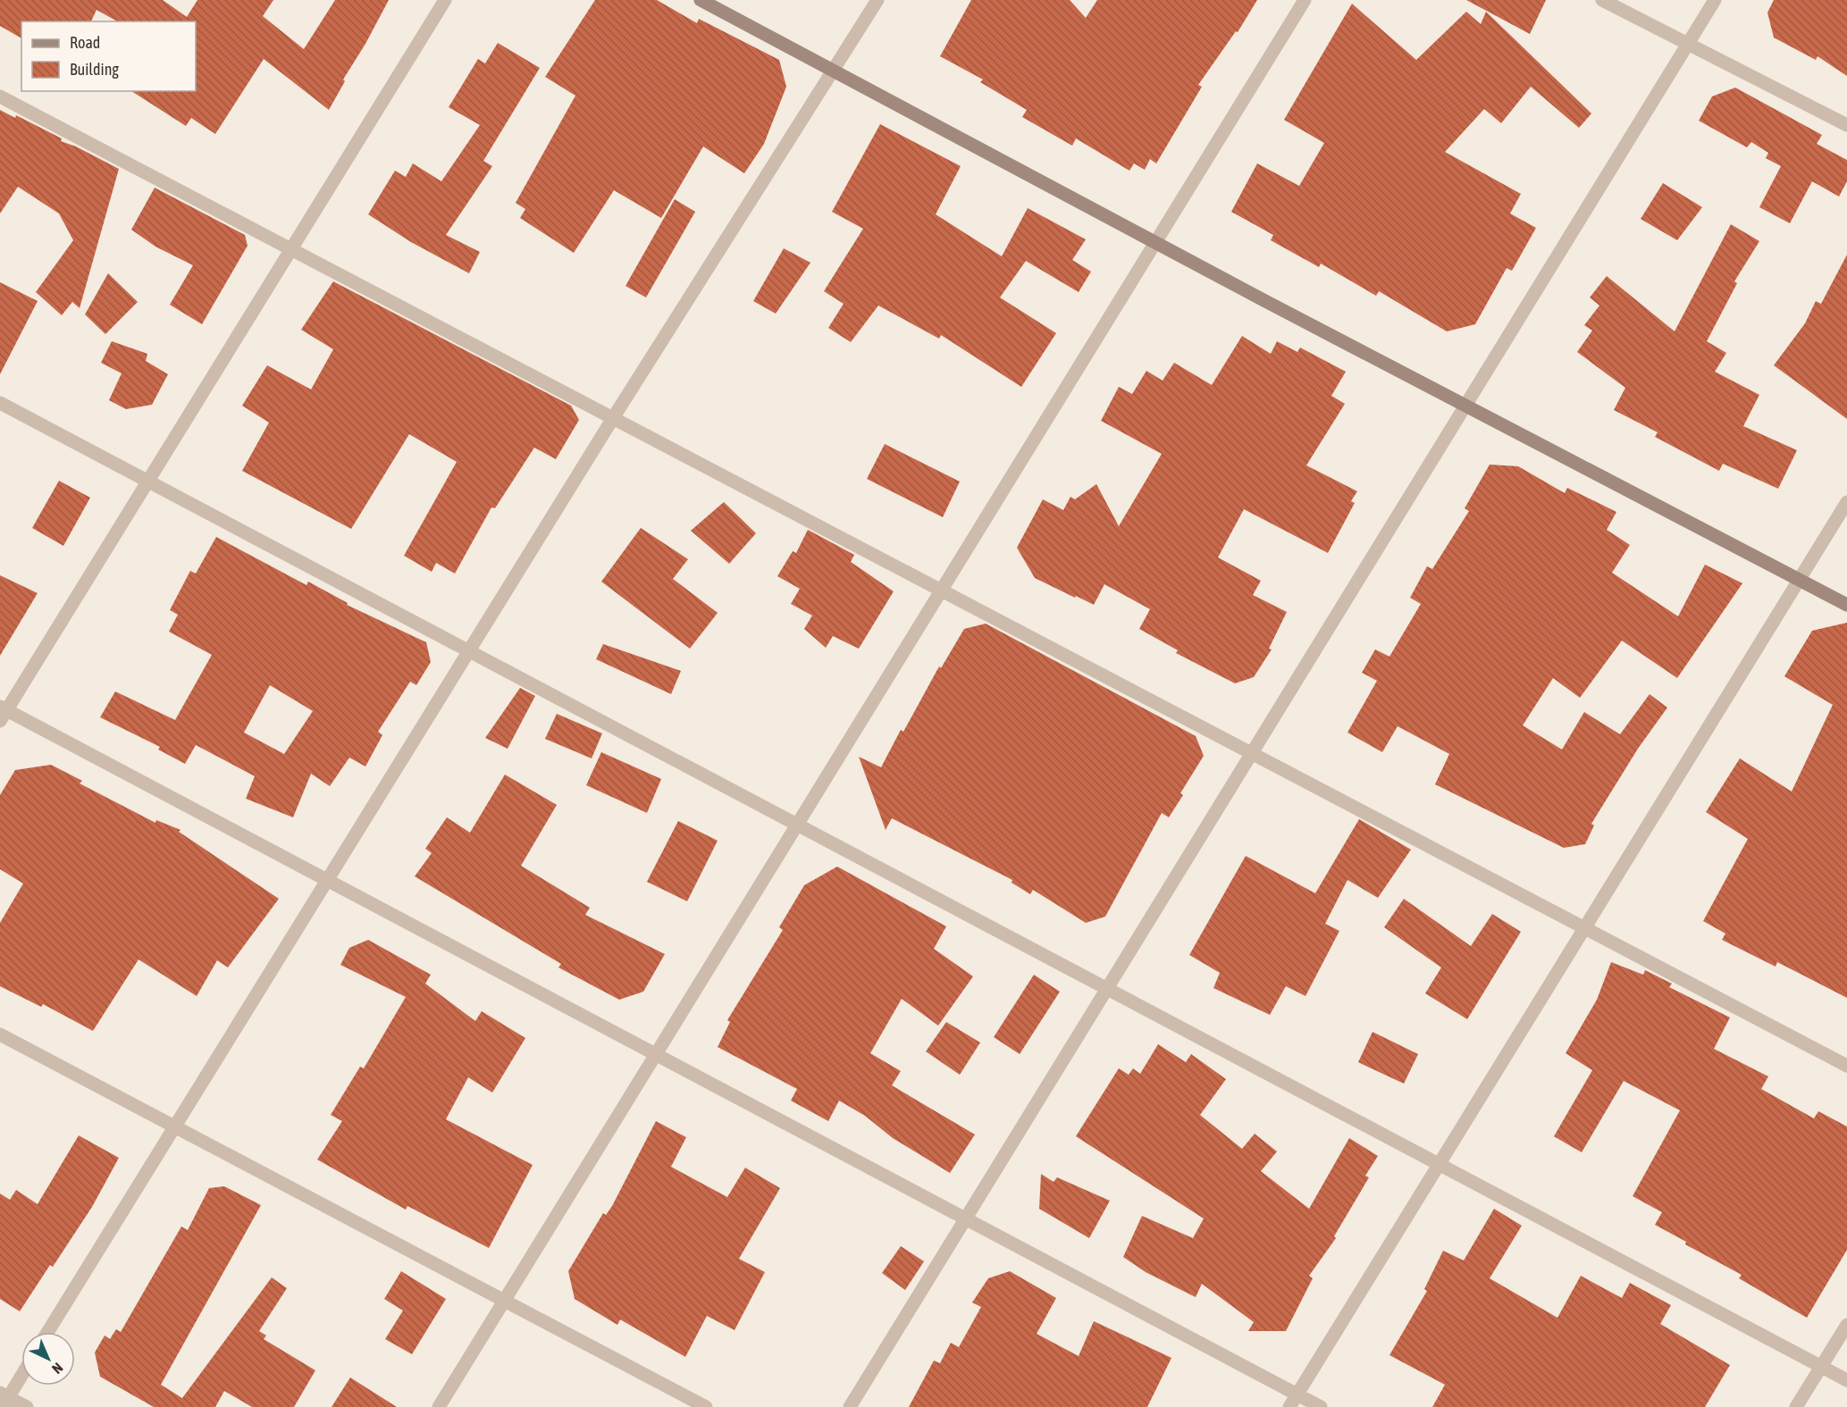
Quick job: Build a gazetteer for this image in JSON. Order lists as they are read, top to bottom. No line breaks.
{"legend":["Road","Building"],"north":"bottom right"}
